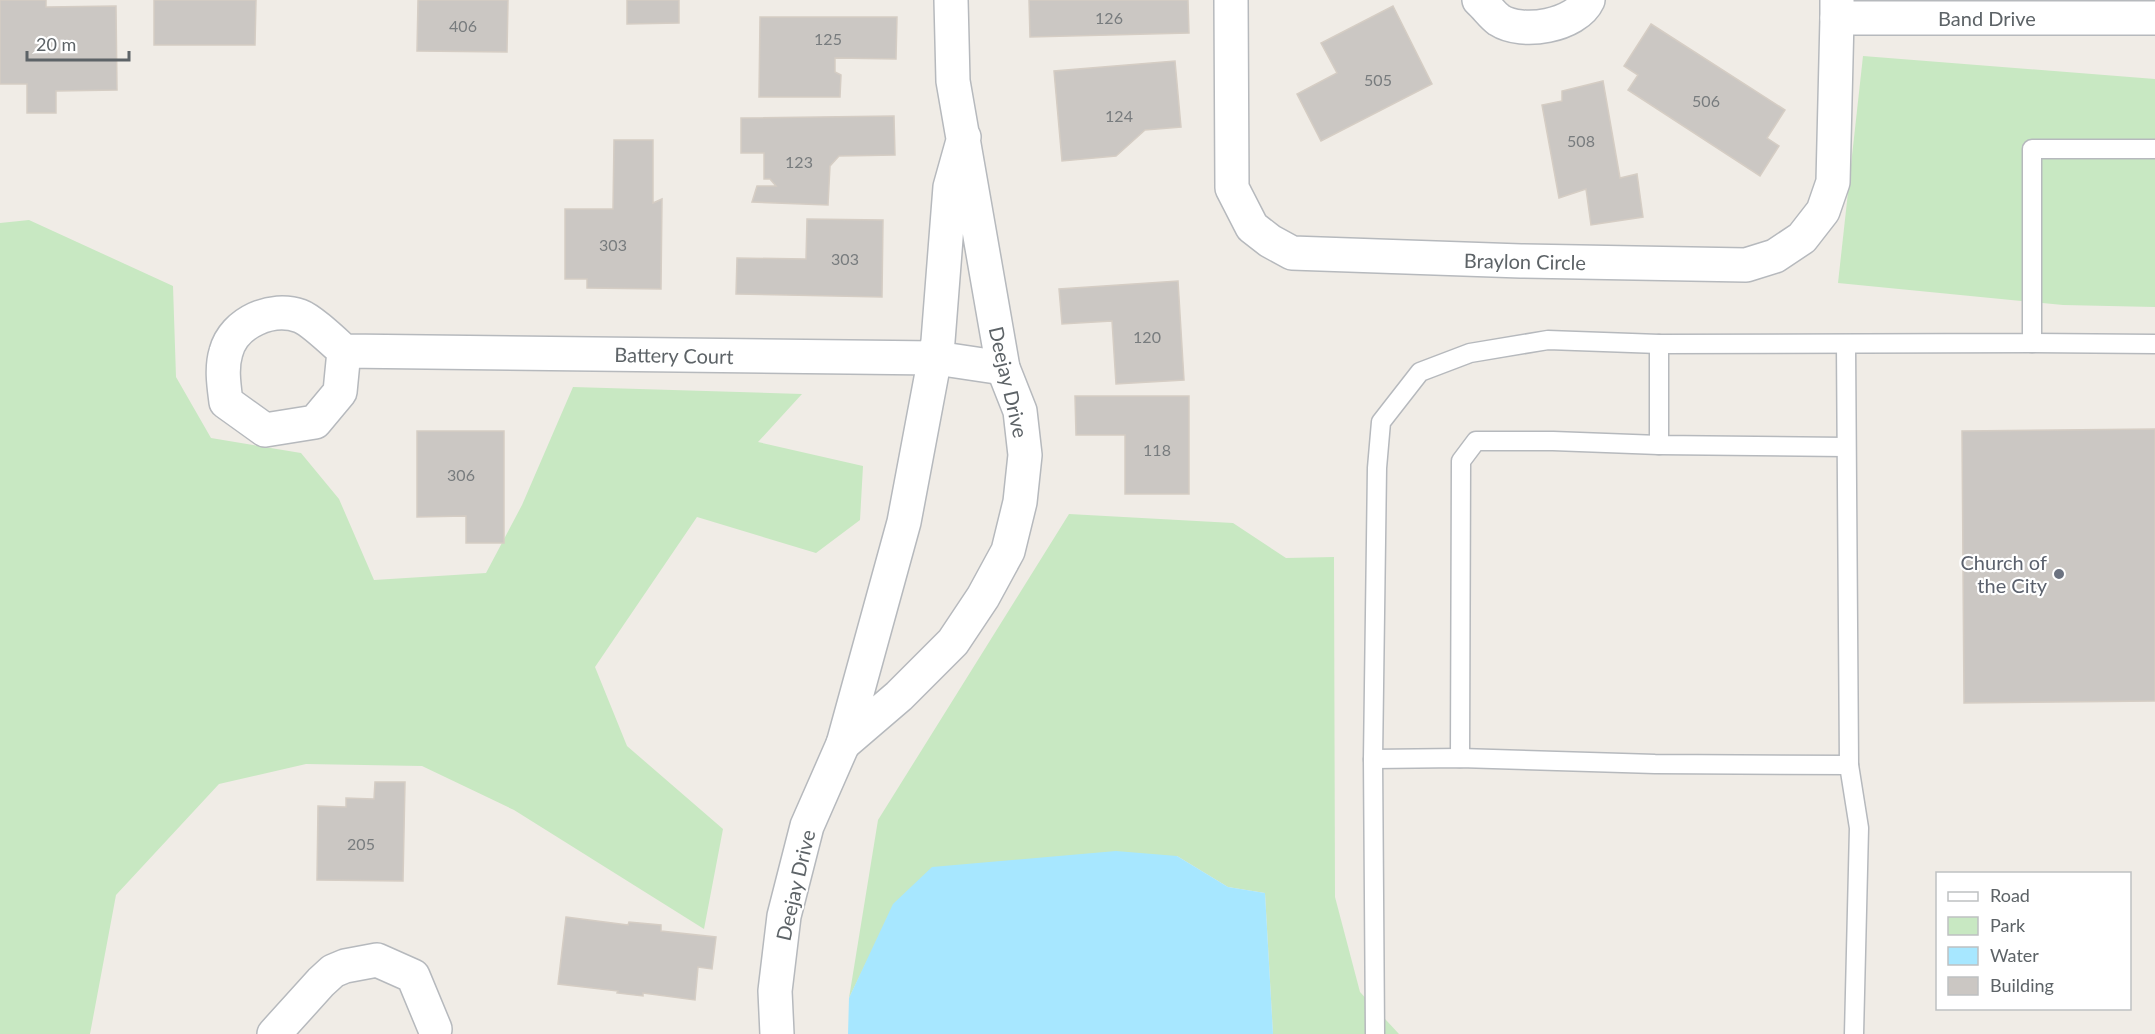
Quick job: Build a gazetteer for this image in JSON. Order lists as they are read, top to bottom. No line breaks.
{"streets":{"street":["Band Drive","Braylon Circle","Battery Court","Deejay Drive"]},"crossings":[["Band Drive","Braylon Circle"],["Battery Court","Deejay Drive"]],"places":["Church of the City"],"house_numbers":["126","406","125","505","506","124","508","123","303","303","120","118","306","205"],"legend":["Road","Park","Water","Building"],"scale_bar":"20 m"}
